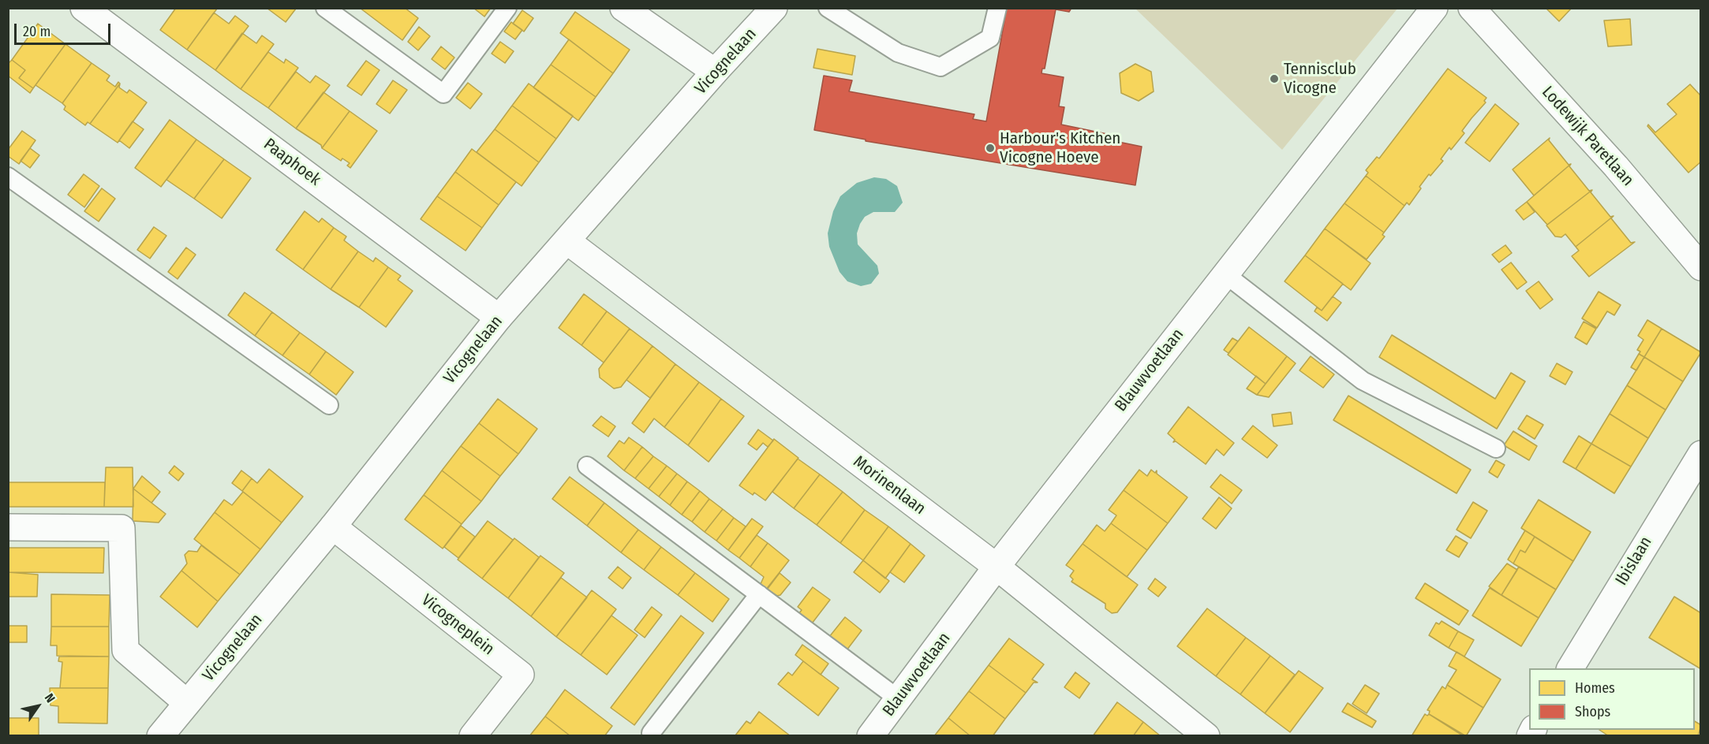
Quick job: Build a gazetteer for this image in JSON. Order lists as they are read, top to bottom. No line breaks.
{"streets":{"street":["Vicognelaan","Lodewijk Paretlaan","Paaphoek","Blauwvoetlaan","Morinenlaan","Ibislaan","Vicogneplein"]},"crossings":[["Vicognelaan","Paaphoek"],["Vicognelaan","Morinenlaan"],["Vicognelaan","Vicogneplein"],["Blauwvoetlaan","Morinenlaan"]],"places":["Tennisclub Vicogne","Harbour's Kitchen Vicogne Hoeve"],"legend":["Homes","Shops"],"scale_bar":"20 m","north":"top right"}
